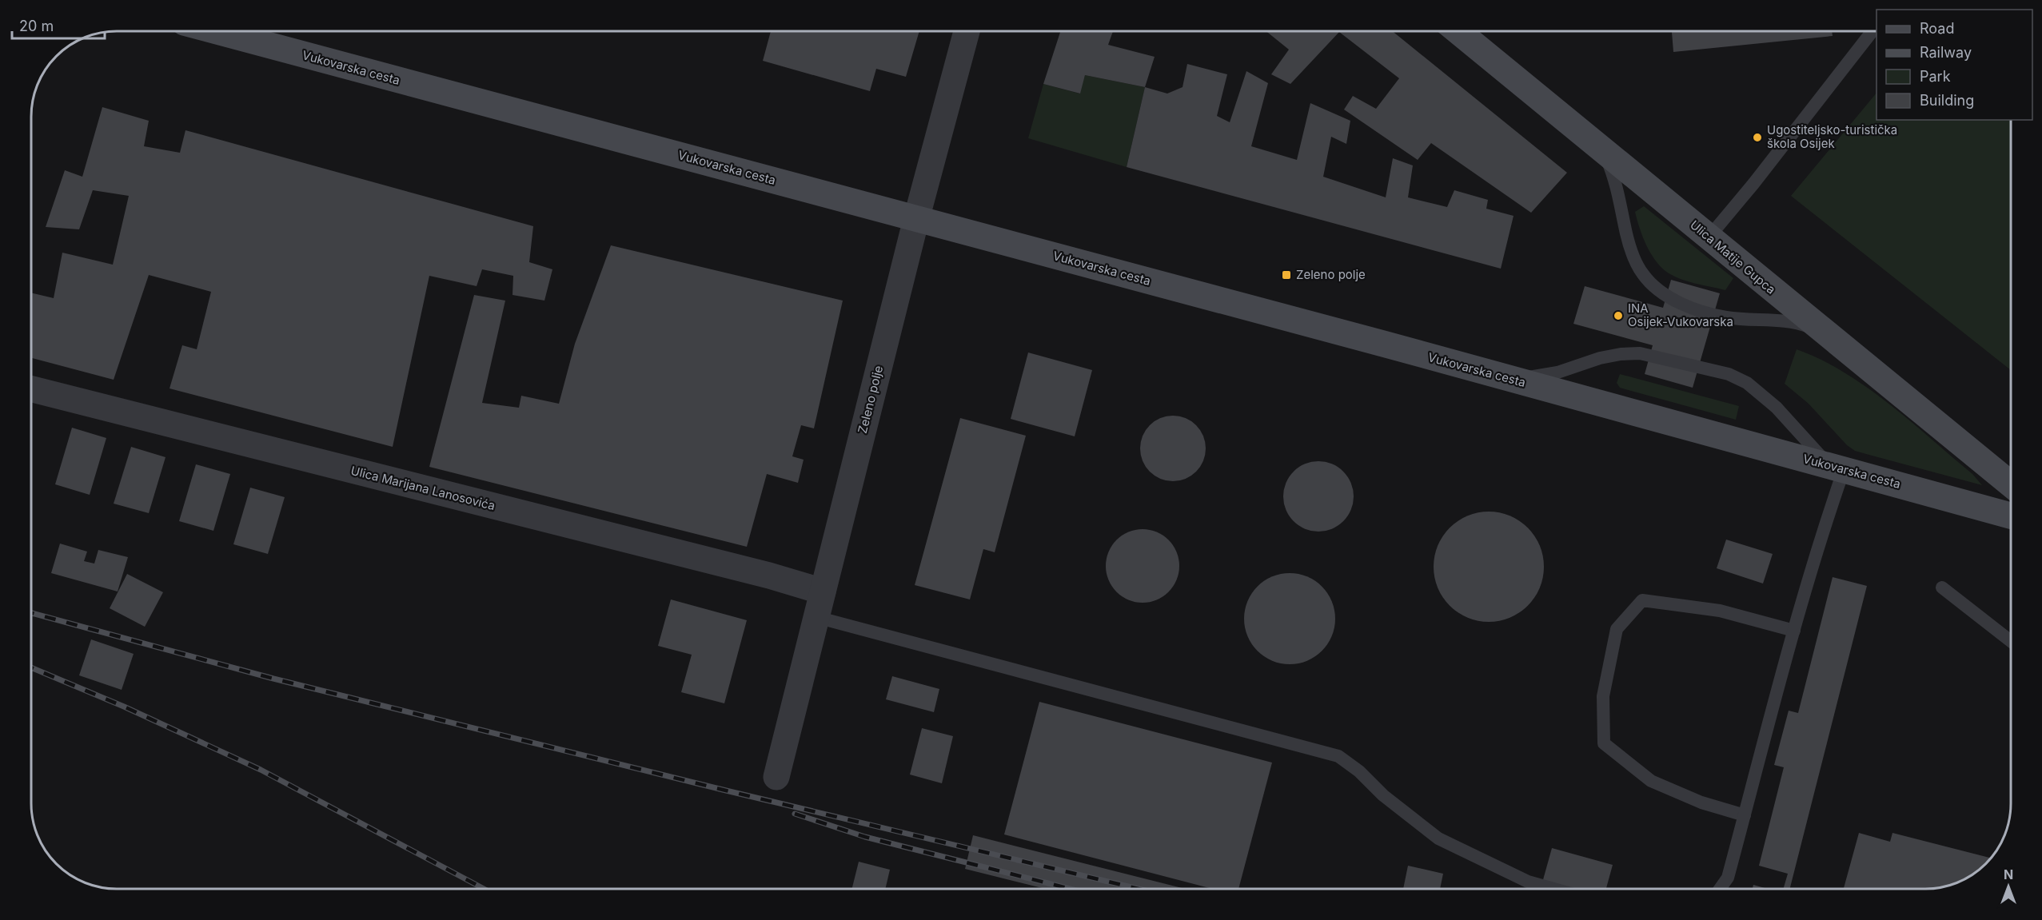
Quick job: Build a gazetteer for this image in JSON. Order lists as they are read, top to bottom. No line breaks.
{"streets":{"main road":["Vukovarska cesta","Ulica Matije Gupca"],"street":["Zeleno polje","Ulica Marijana Lanosovića"]},"crossings":[["Vukovarska cesta","Zeleno polje"],["Zeleno polje","Ulica Marijana Lanosovića"]],"places":{"other":["Ugostiteljsko-turistička škola Osijek","INA Osijek-Vukovarska"],"transit":["Zeleno polje"]},"legend":["Road","Railway","Park","Building"],"scale_bar":"20 m","north":"top"}
